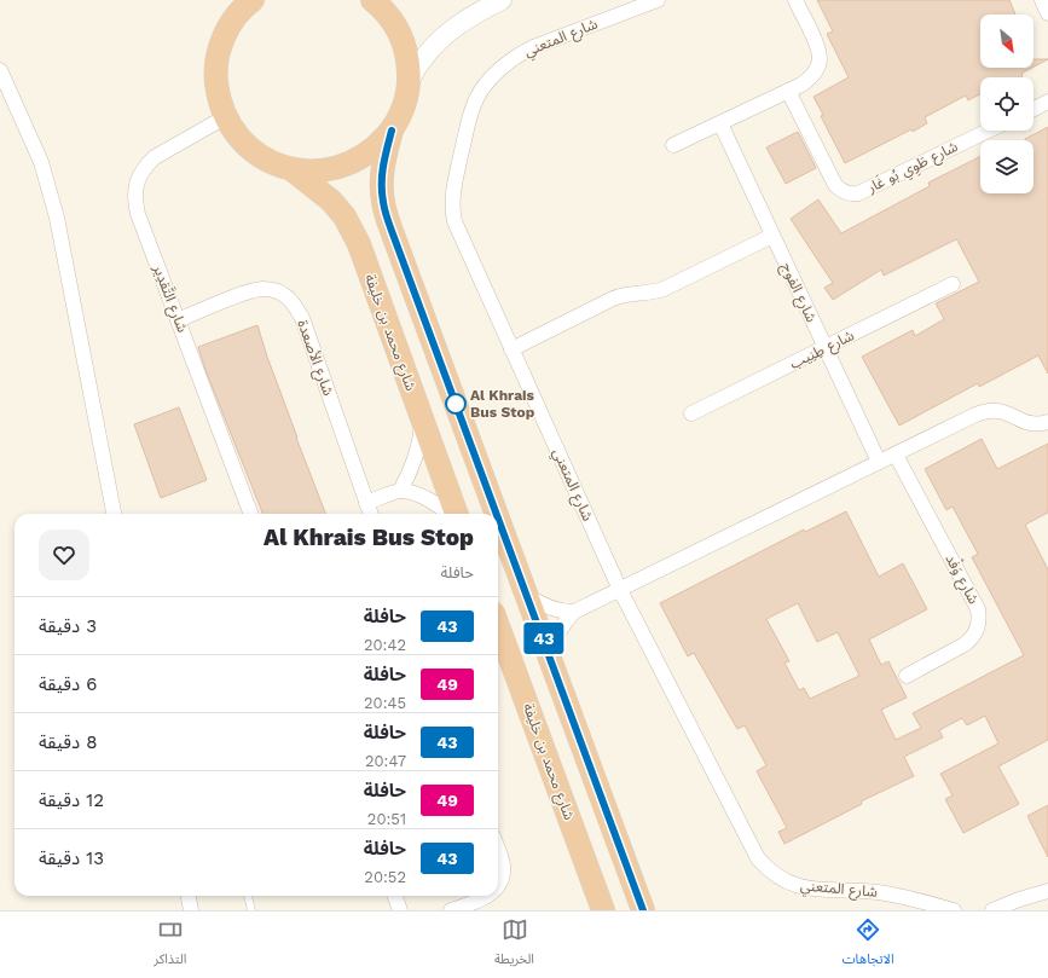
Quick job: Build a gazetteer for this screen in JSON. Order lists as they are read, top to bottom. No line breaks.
{"streets":{"highway":["شارع محمد بن خليفة"],"street":["شارع المتعني","شارع طَوِي بُو غَار","شارع الفوج","شارع التَّقدِير","شارع طِنِيب","شارع الأصعدة","شارع وَفْد"]},"crossings":[["شارع الفوج","شارع طِنِيب"],["شارع التَّقدِير","شارع الأصعدة"]],"places":["Al Khrais Bus Stop"],"lines":["bus line 43"],"north":"bottom right","page":{"on_map":"43","heading":["Al Khrais Bus Stop","حافلة"],"list":[{"mark":"43","name":"حافلة","note":"20:42","value":"3 دقيقة"},{"mark":"49","name":"حافلة","note":"20:45","value":"6 دقيقة"},{"mark":"43","name":"حافلة","note":"20:47","value":"8 دقيقة"},{"mark":"49","name":"حافلة","note":"20:51","value":"12 دقيقة"},{"mark":"43","name":"حافلة","note":"20:52","value":"13 دقيقة"}],"tabs":["الاتجاهات","الخريطة","التذاكر"]}}
